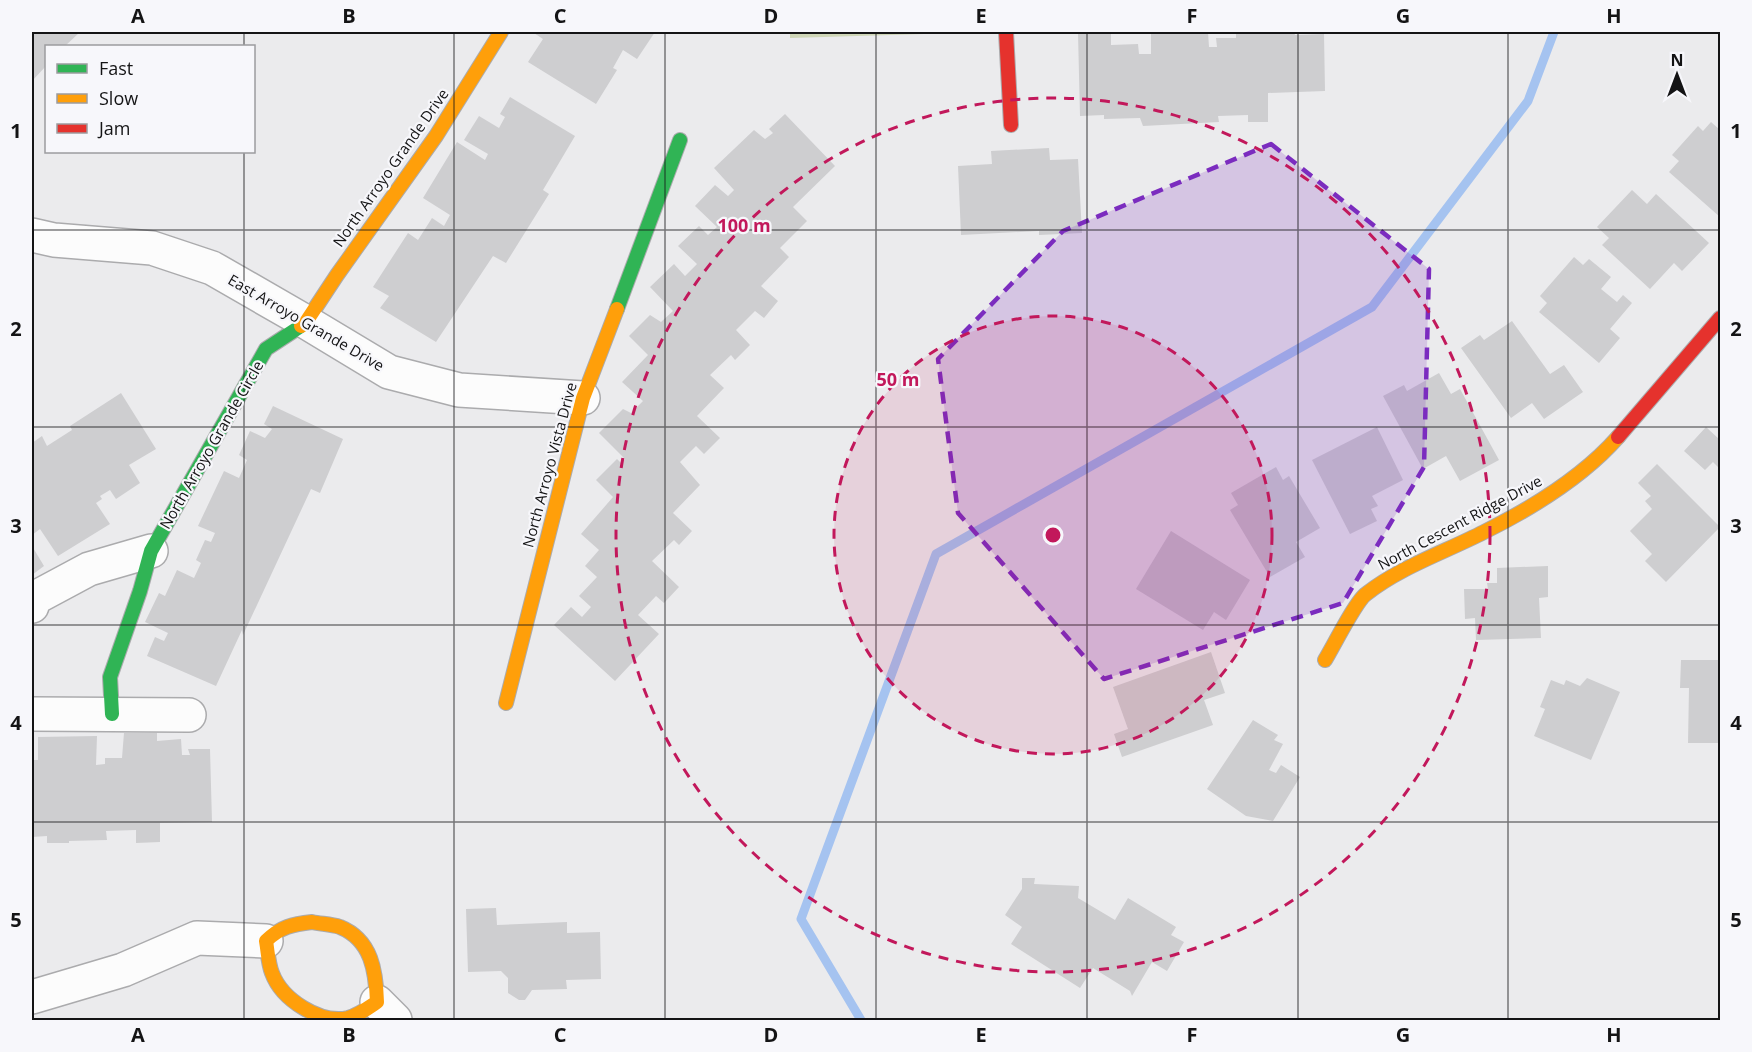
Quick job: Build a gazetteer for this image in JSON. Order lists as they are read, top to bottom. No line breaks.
{"streets":{"street":["North Arroyo Grande Drive","East Arroyo Grande Drive","North Arroyo Grande Circle","North Arroyo Vista Drive","North Cescent Ridge Drive"]},"crossings":[["North Arroyo Grande Drive","East Arroyo Grande Drive"],["North Arroyo Grande Drive","North Arroyo Grande Circle"],["East Arroyo Grande Drive","North Arroyo Grande Circle"],["East Arroyo Grande Drive","North Arroyo Vista Drive"]],"legend":["Fast","Slow","Jam"],"north":"top","grid":{"columns":["A","B","C","D","E","F","G","H"],"rows":["1","2","3","4","5"]},"rings":["100 m","50 m"]}
